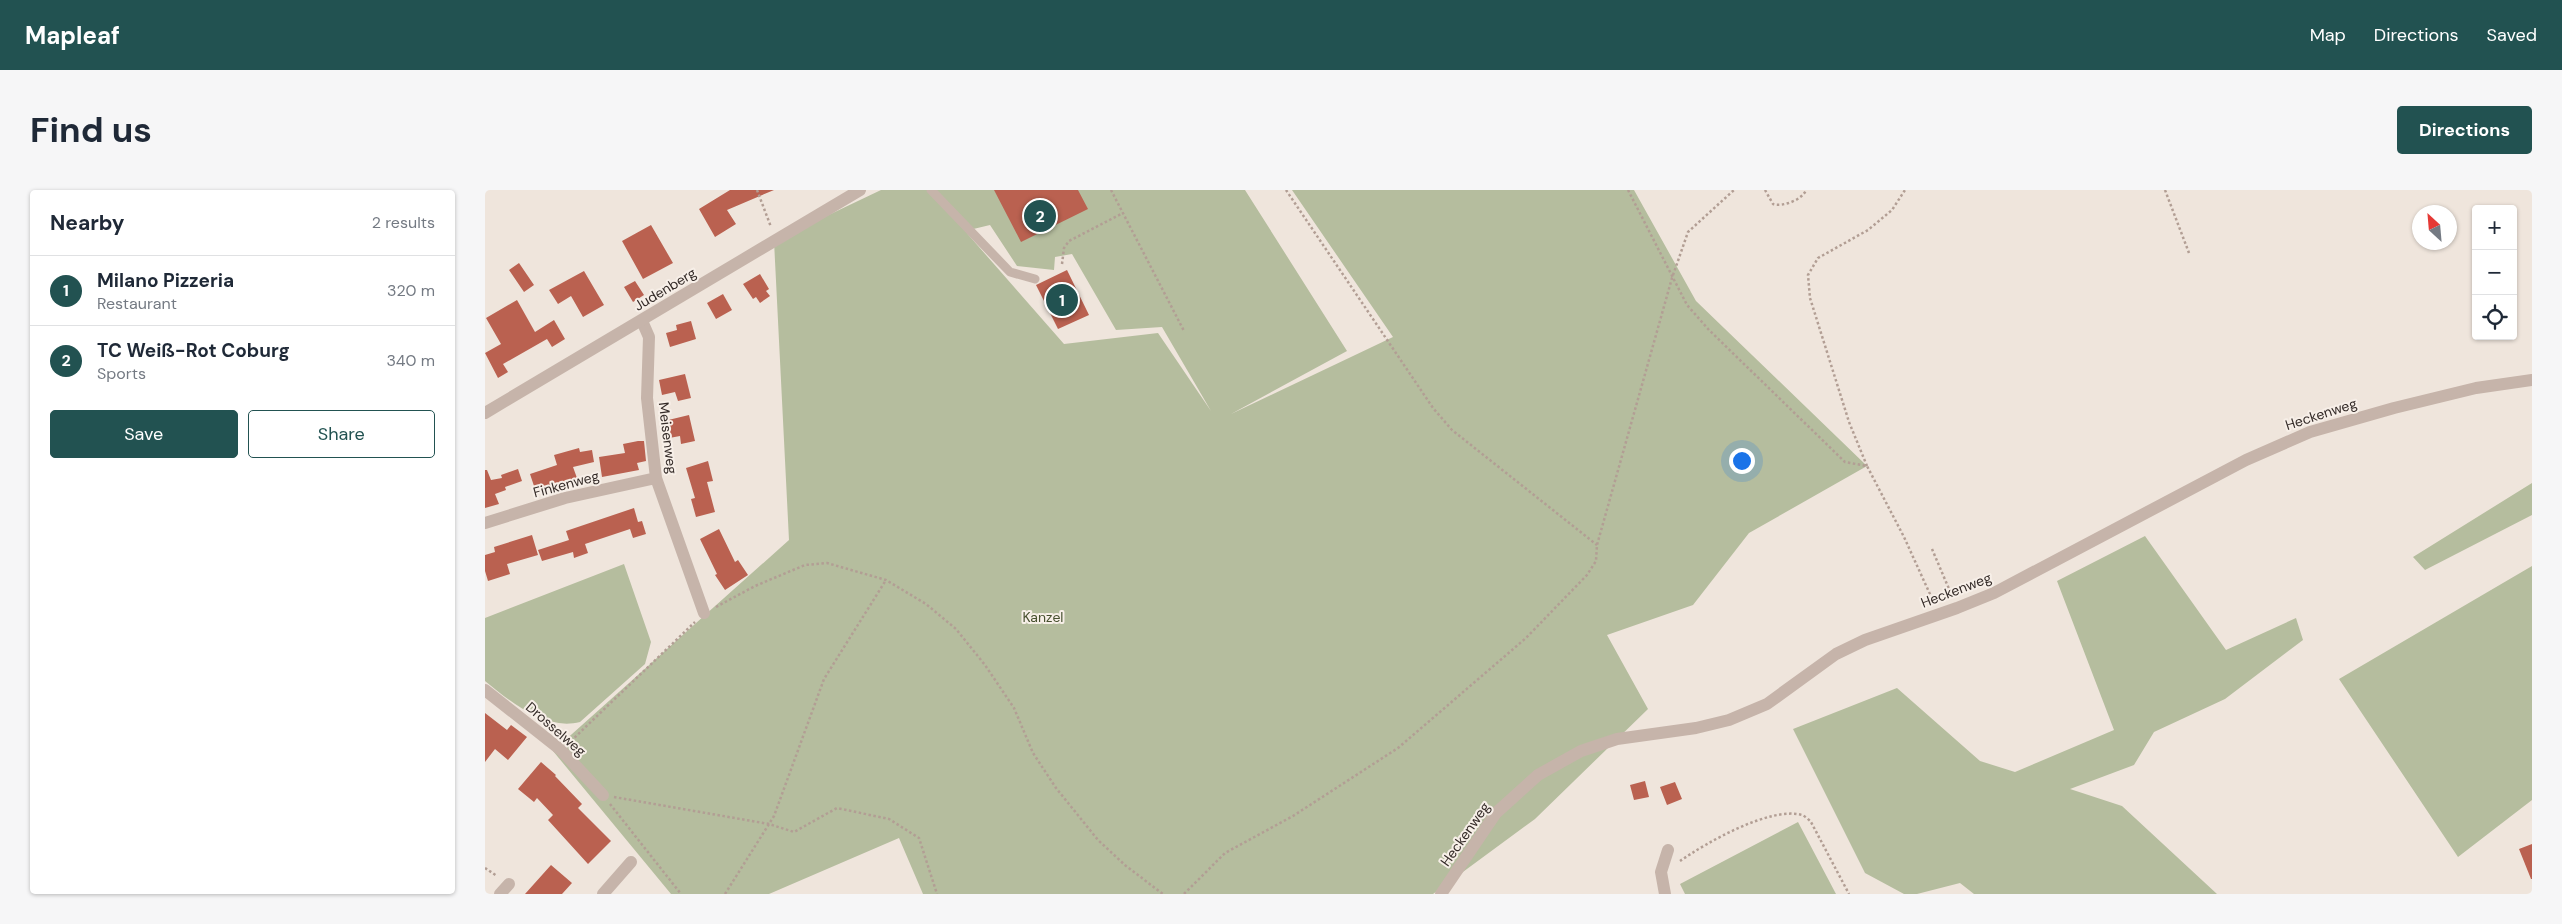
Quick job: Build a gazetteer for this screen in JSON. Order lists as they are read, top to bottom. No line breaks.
{"streets":{"street":["Judenberg","Heckenweg","Meisenweg","Finkenweg","Drosselweg"]},"crossings":[["Judenberg","Meisenweg"],["Meisenweg","Finkenweg"]],"parks":["Kanzel"],"north":"top left","page":{"header":"Mapleaf","nav":["Map","Directions","Saved"],"buttons":["Directions",["Save","Share"]],"title":"Find us","heading":["Nearby","2 results"],"pins":["2","1"],"map_buttons":["+","−"],"list":[{"mark":"1","name":"Milano Pizzeria","note":"Restaurant","value":"320 m"},{"mark":"2","name":"TC Weiß-Rot Coburg","note":"Sports","value":"340 m"}]}}
